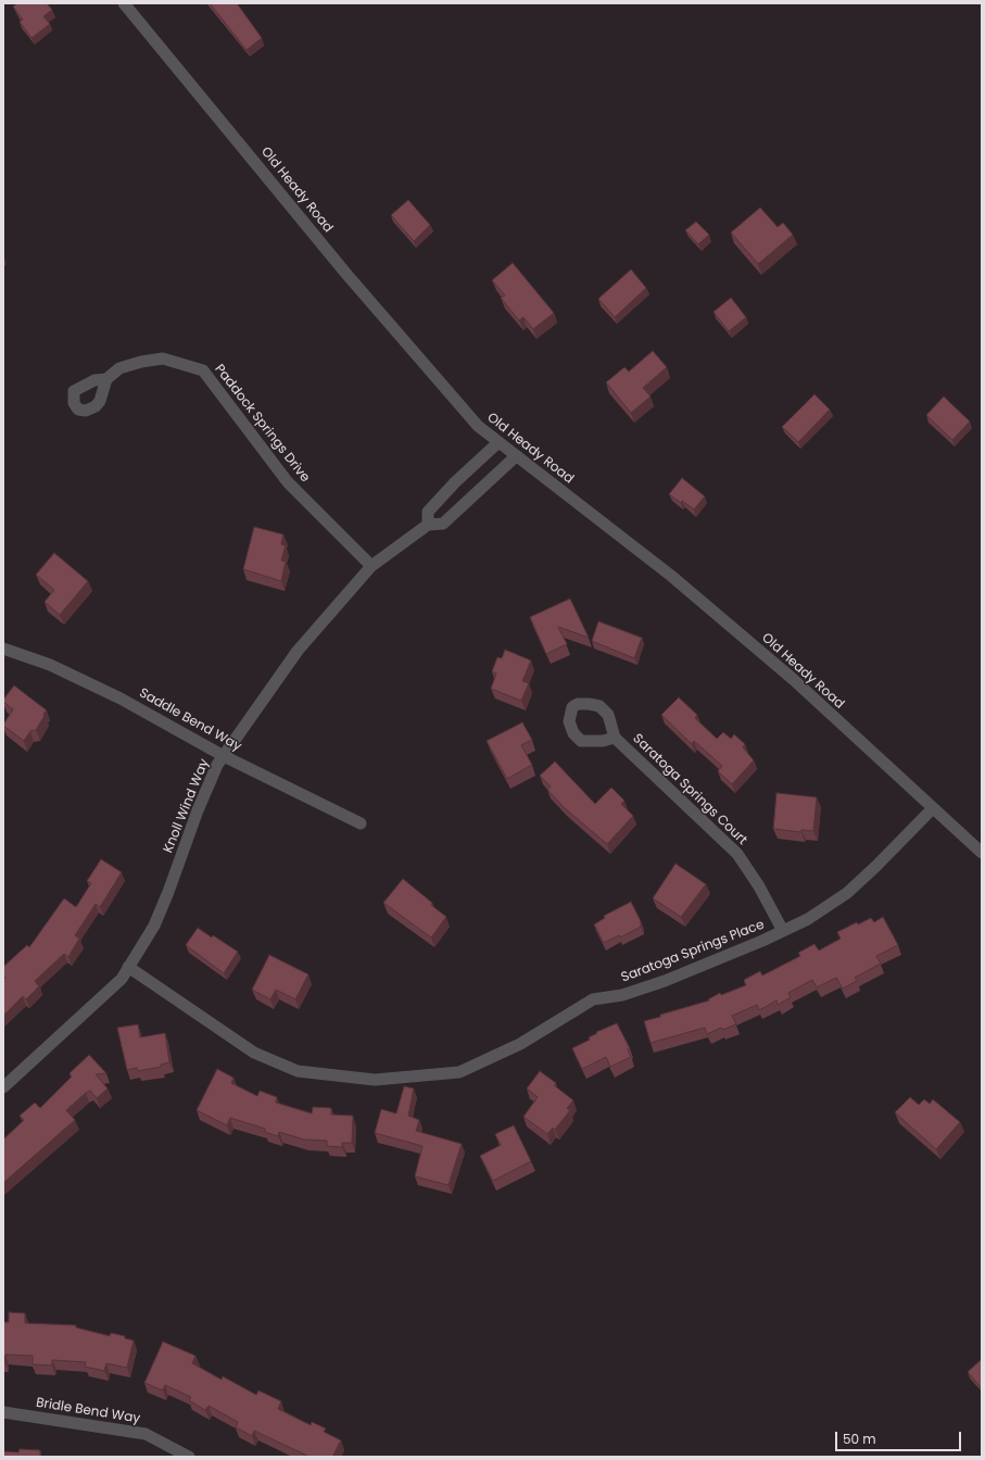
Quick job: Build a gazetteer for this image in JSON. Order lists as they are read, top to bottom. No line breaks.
{"streets":{"street":["Old Heady Road","Paddock Springs Drive","Saddle Bend Way","Saratoga Springs Court","Knoll Wind Way","Saratoga Springs Place","Bridle Bend Way"]},"crossings":[["Old Heady Road","Knoll Wind Way"],["Old Heady Road","Saratoga Springs Place"],["Paddock Springs Drive","Knoll Wind Way"],["Saddle Bend Way","Knoll Wind Way"],["Saratoga Springs Court","Saratoga Springs Place"],["Knoll Wind Way","Saratoga Springs Place"]],"scale_bar":"50 m"}
